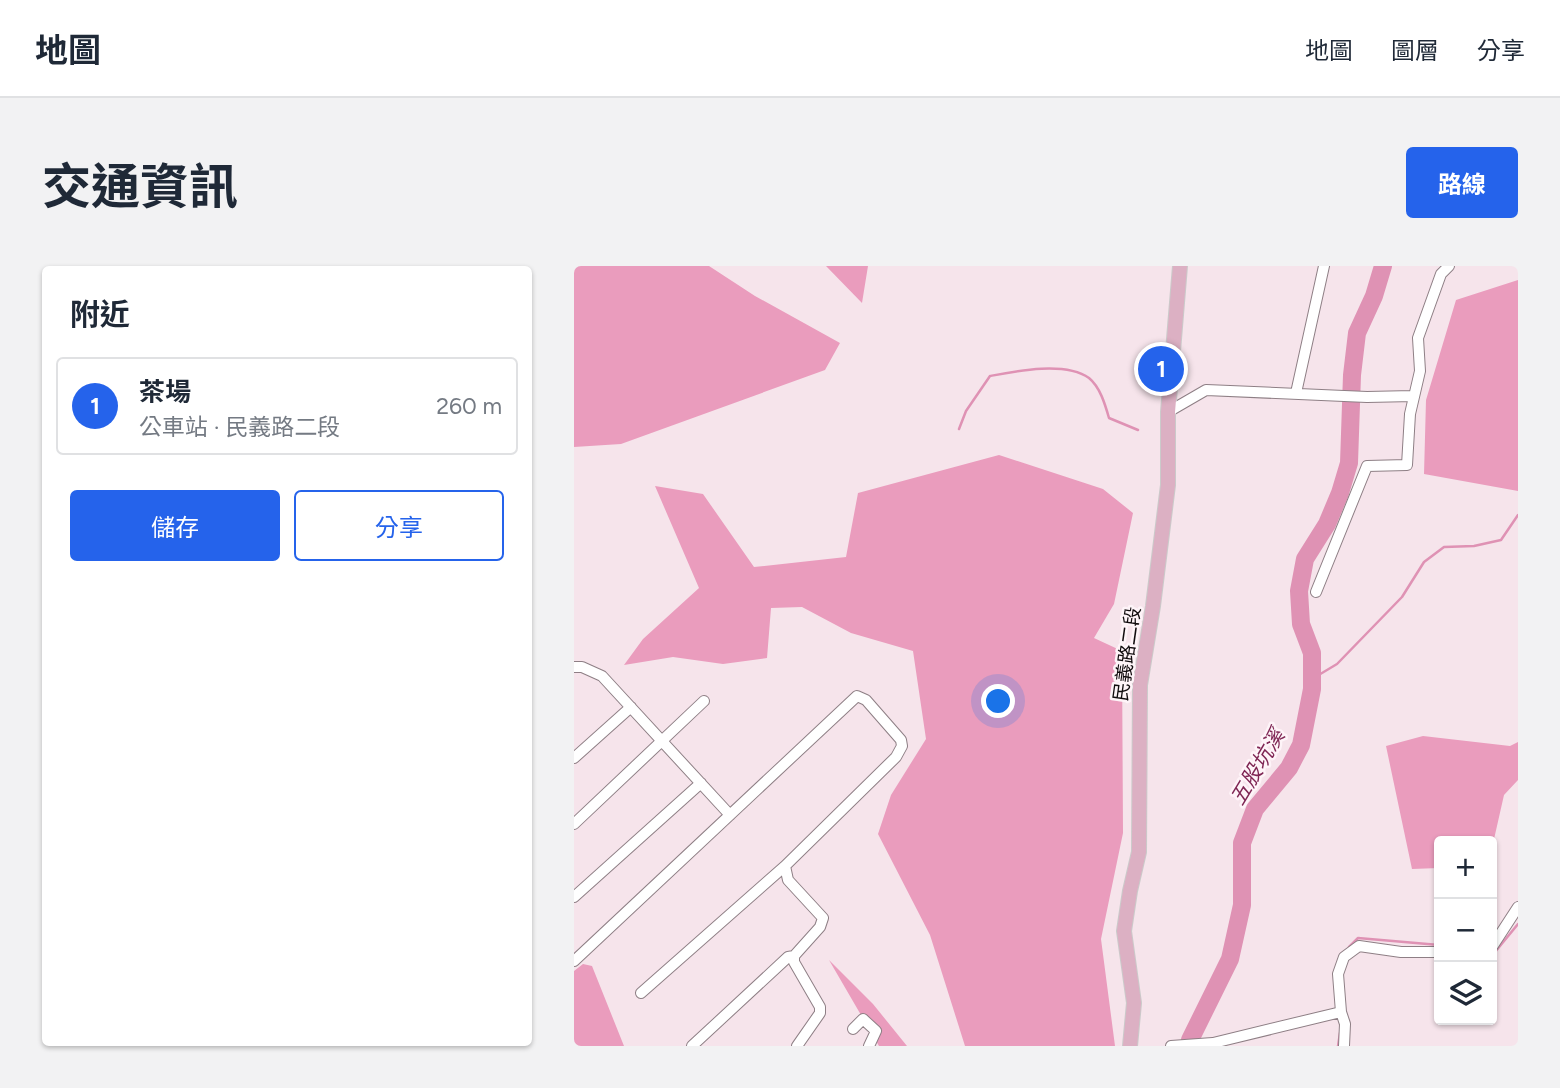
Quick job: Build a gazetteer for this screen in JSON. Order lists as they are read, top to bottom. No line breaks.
{"streets":{"main road":["民義路二段"]},"water":["五股坑溪"],"page":{"header":"地圖","nav":["地圖","圖層","分享"],"title":"交通資訊","buttons":["路線",["儲存","分享"]],"heading":"附近","pins":"1","list":[{"mark":"1","name":"茶場","note":"公車站 · 民義路二段","value":"260 m"}],"map_buttons":["+","−"]}}
